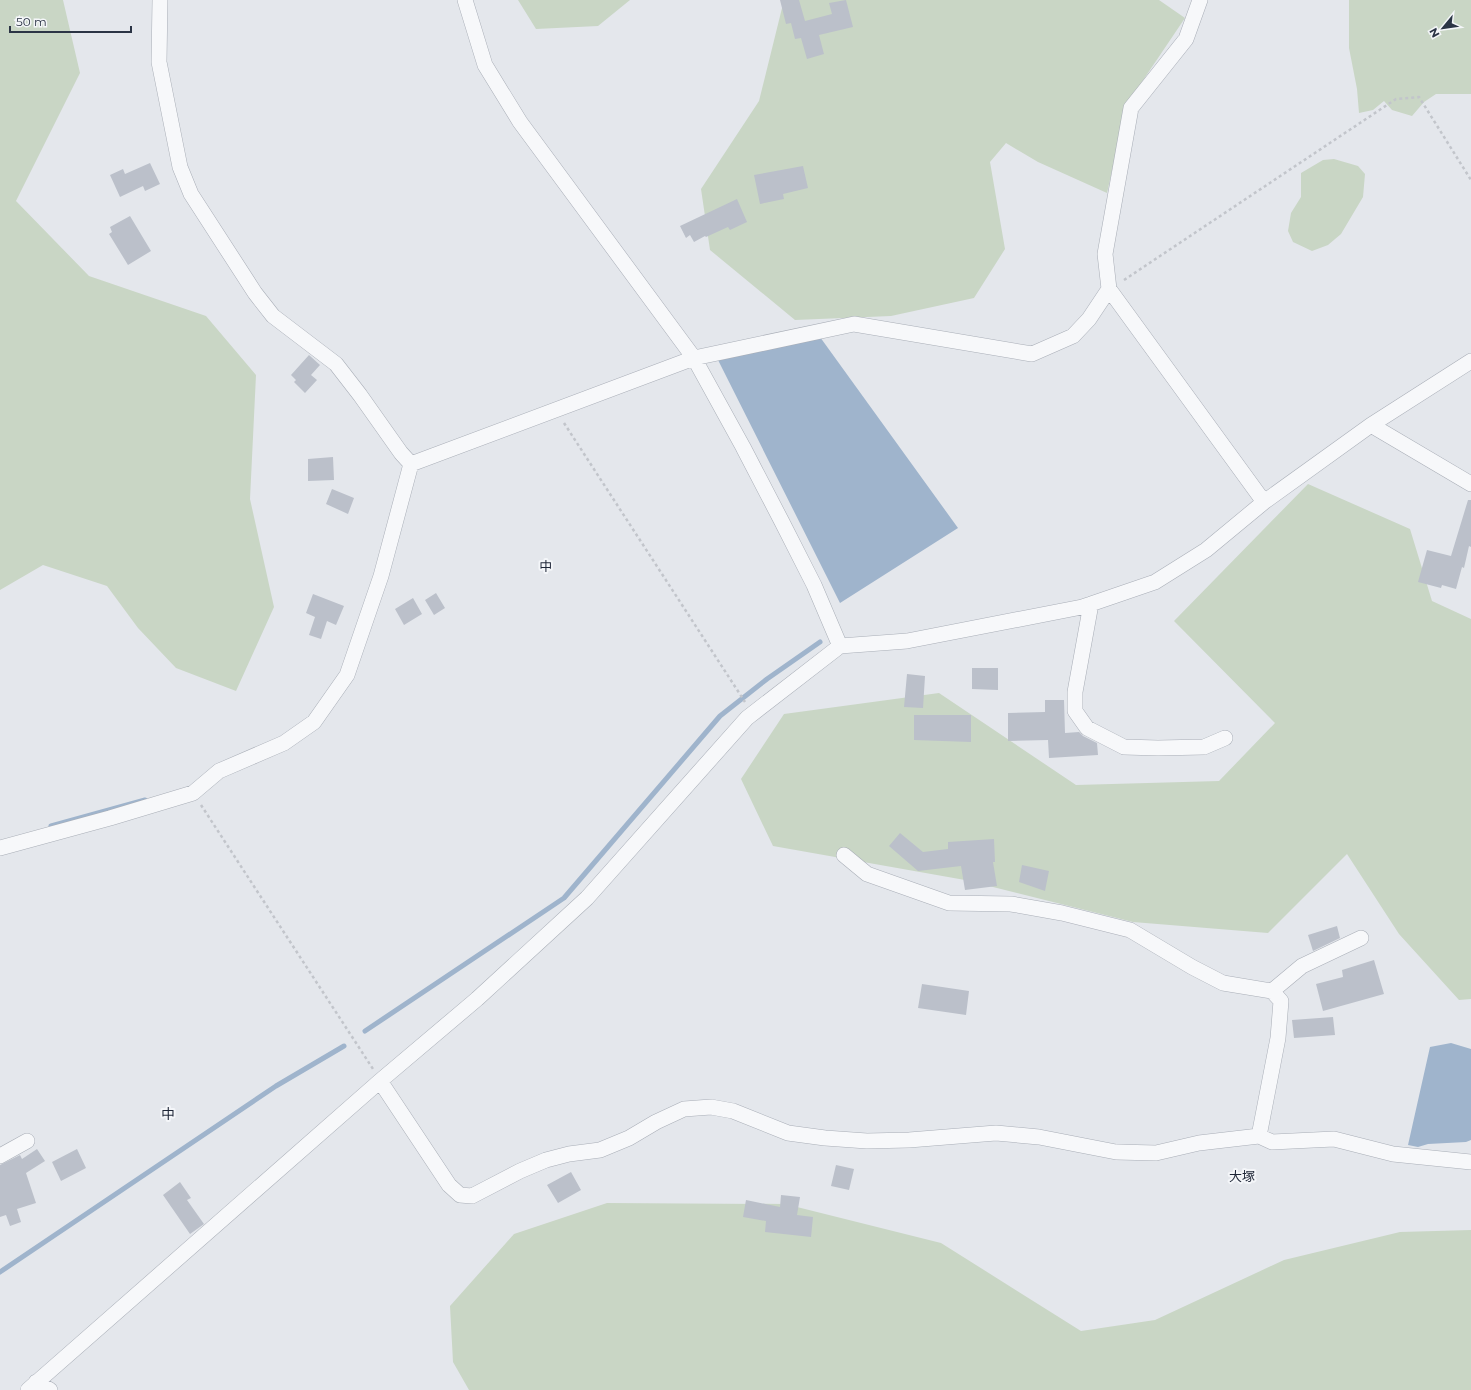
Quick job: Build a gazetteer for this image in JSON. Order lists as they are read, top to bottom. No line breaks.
{"districts":["中","中","大塚"],"scale_bar":"50 m","north":"bottom left"}
